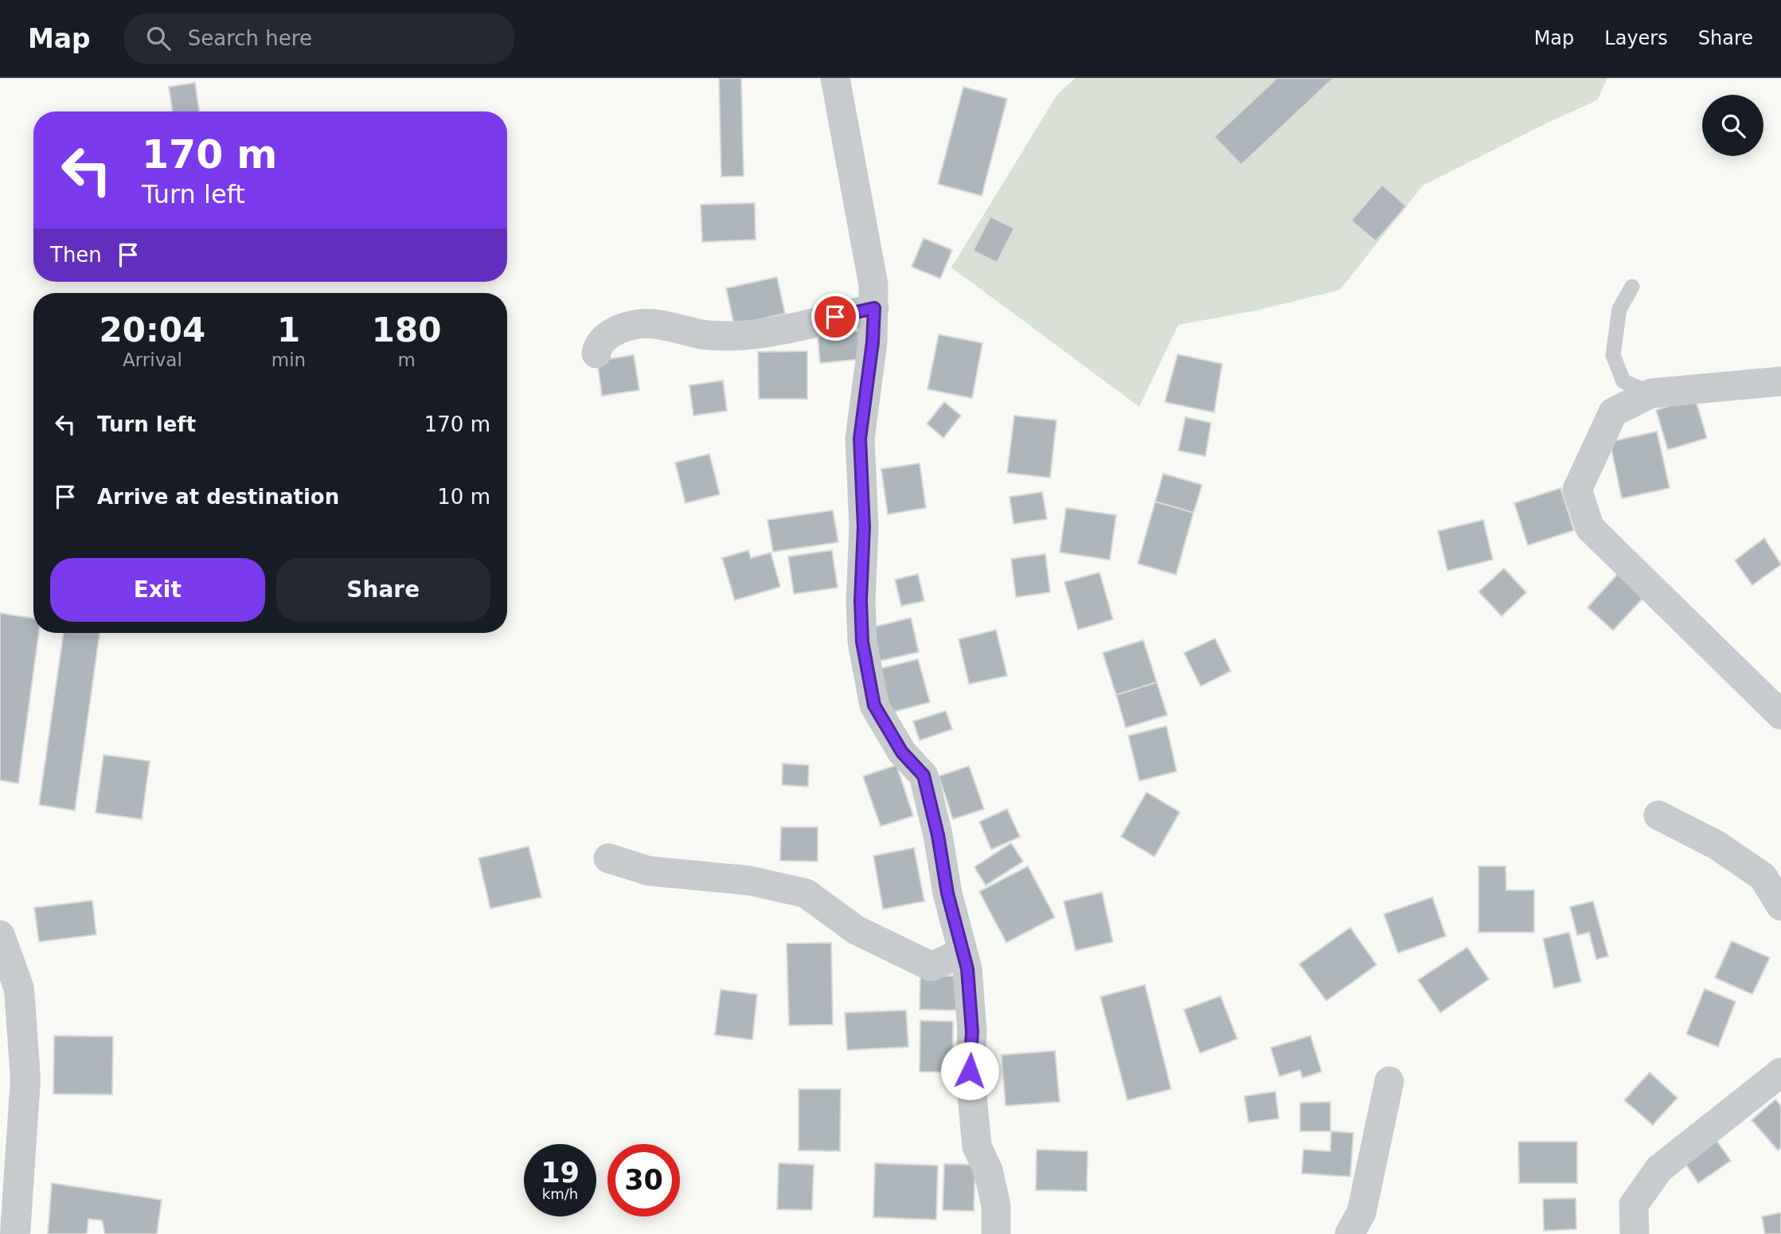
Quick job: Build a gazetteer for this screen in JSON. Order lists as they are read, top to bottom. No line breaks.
{"page":{"header":"Map","search":"Search here","nav":["Map","Layers","Share"],"turn":["170 m","Turn left"],"then":"Then","eta":["20:04","Arrival","1","min","180","m"],"list":[{"name":"Turn left","value":"170 m"},{"name":"Arrive at destination","value":"10 m"}],"buttons":["Exit","Share"],"speed":"19 km/h","limit":"30"}}
